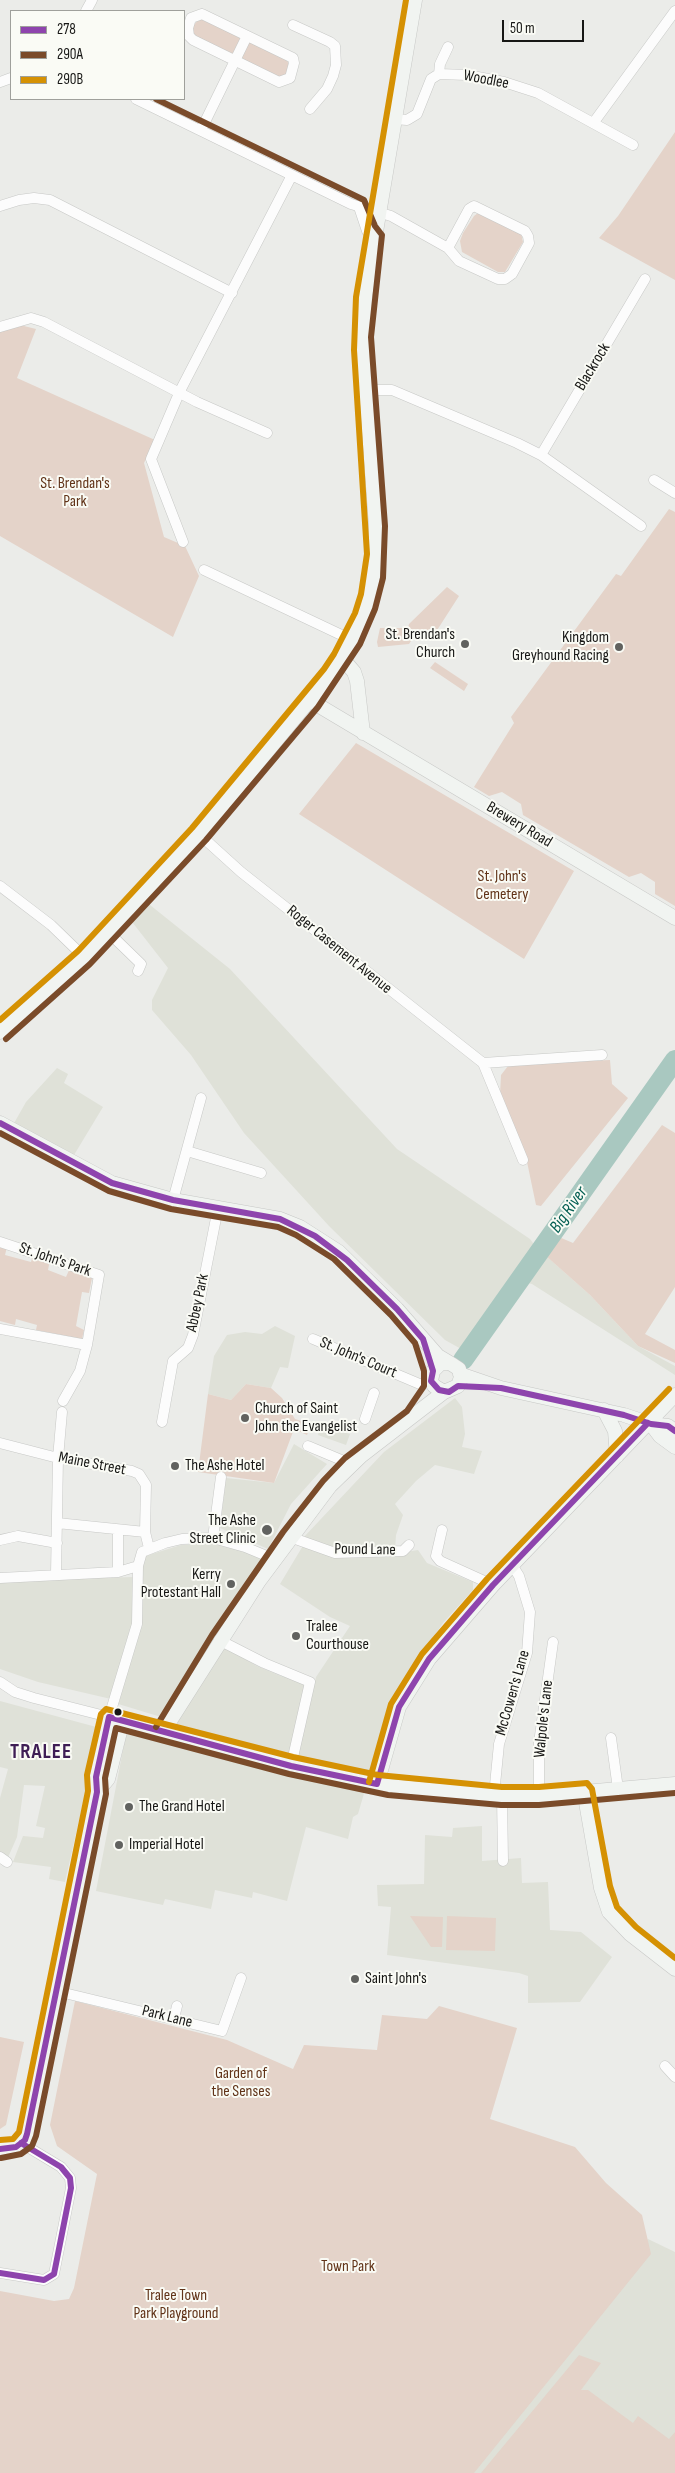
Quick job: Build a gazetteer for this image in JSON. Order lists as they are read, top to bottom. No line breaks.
{"streets":{"main road":["Brewery Road"],"street":["Woodlee","Blackrock","Roger Casement Avenue","St. John's Park","Abbey Park","St. John's Court","Maine Street","Pound Lane","McCowen's Lane","Walpole's Lane","Park Lane"]},"districts":["TRALEE"],"water":["Big River"],"parks":["St. Brendan's Park","St. John's Cemetery","Garden of the Senses","Town Park","Tralee Town Park Playground"],"places":["St. Brendan's Church","Kingdom Greyhound Racing","Church of Saint John the Evangelist","The Ashe Hotel","The Ashe Street Clinic","Kerry Protestant Hall","Tralee Courthouse","The Grand Hotel","Imperial Hotel","Saint John's"],"lines":["transit line 290B","transit line 290A","transit line 278"],"legend":["278","290A","290B"],"scale_bar":"50 m"}
